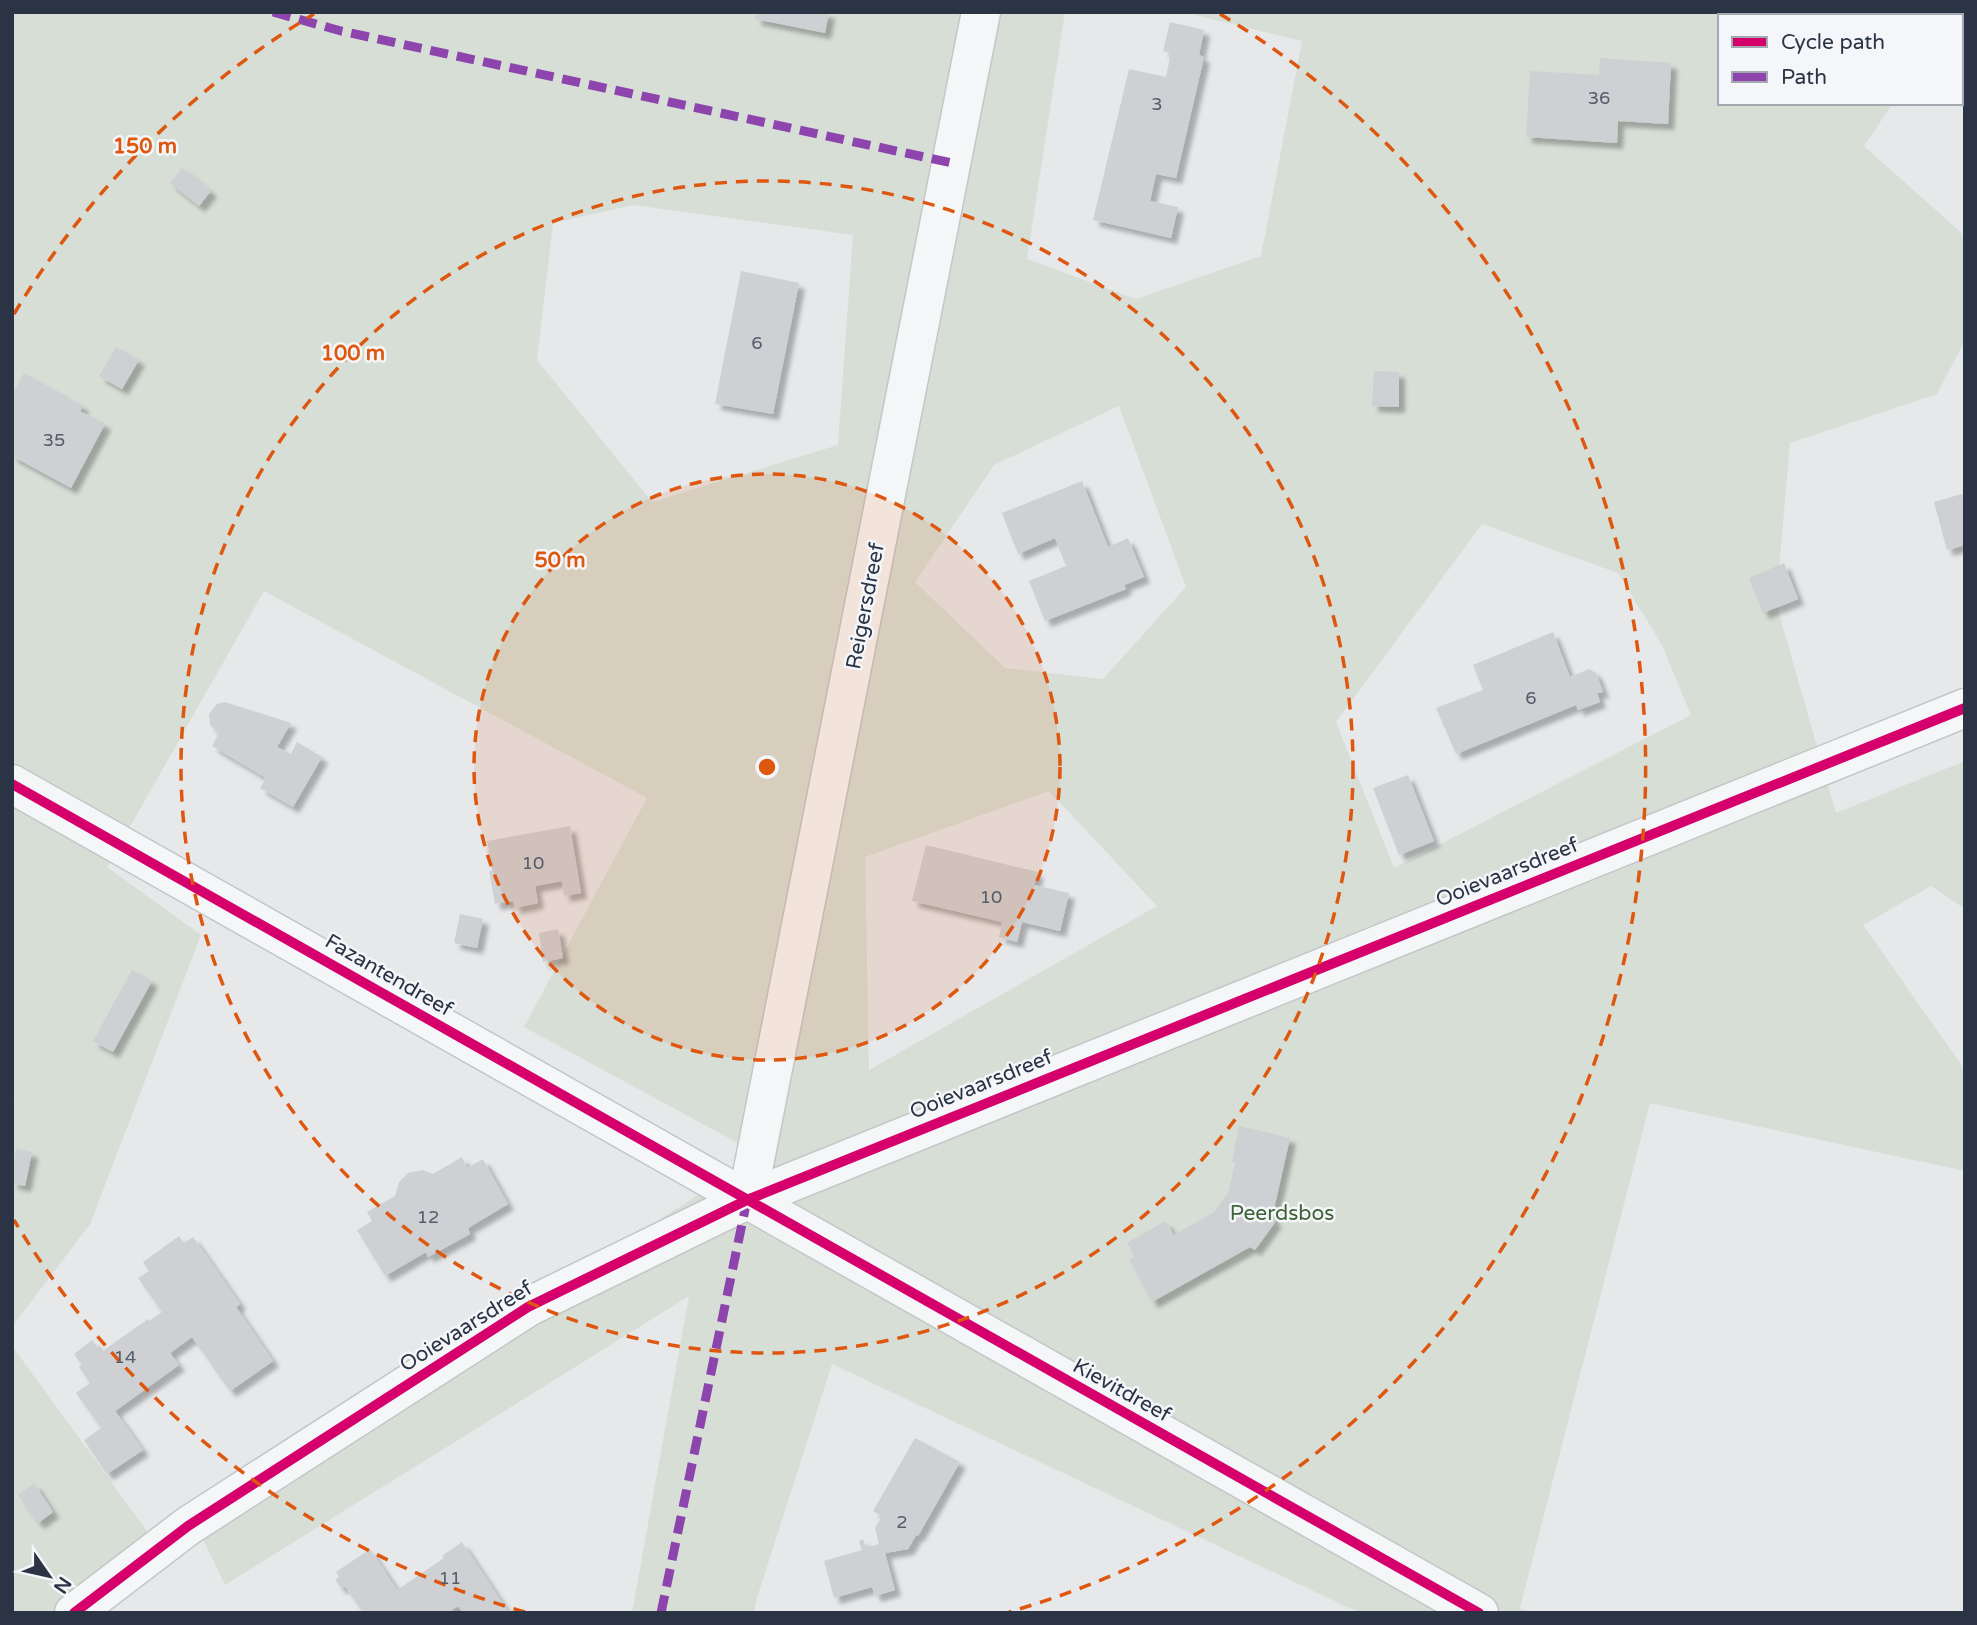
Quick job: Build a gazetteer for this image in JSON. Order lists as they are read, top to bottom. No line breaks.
{"streets":{"street":["Reigersdreef","Ooievaarsdreef","Fazantendreef","Kievitdreef"]},"crossings":[["Reigersdreef","Ooievaarsdreef"],["Reigersdreef","Fazantendreef"],["Reigersdreef","Kievitdreef"],["Ooievaarsdreef","Fazantendreef"],["Ooievaarsdreef","Kievitdreef"],["Fazantendreef","Kievitdreef"]],"parks":["Peerdsbos"],"house_numbers":["36","3","6","35","6","10","10","12","14","2","11"],"legend":["Cycle path","Path"],"north":"bottom right","rings":["150 m","100 m","50 m"]}
